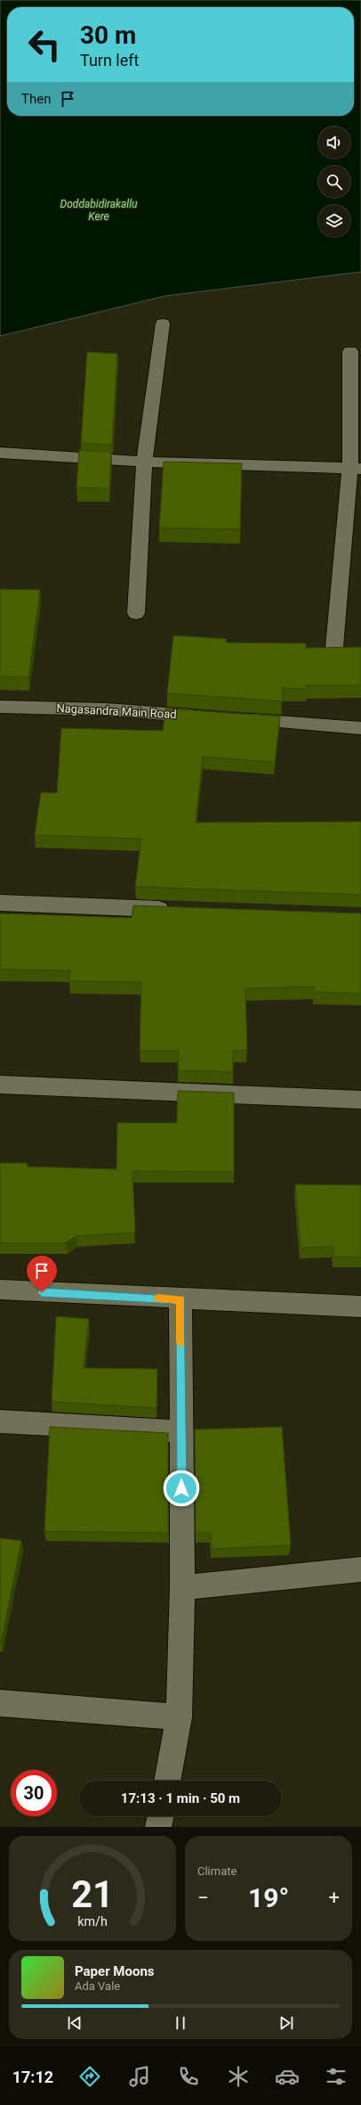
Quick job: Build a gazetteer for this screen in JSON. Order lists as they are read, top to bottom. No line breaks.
{"streets":{"street":["Nagasandra Main Road"]},"water":["Doddabidirakallu Kere"],"page":{"turn":["30 m","Turn left"],"then":"Then","limit":"30","trip":"17:13 · 1 min · 50 m","tile":"Climate","heat":["−","19°","+"],"song":["Paper Moons","Ada Vale"],"tabs":"17:12","gauge":["21","km/h"]}}
